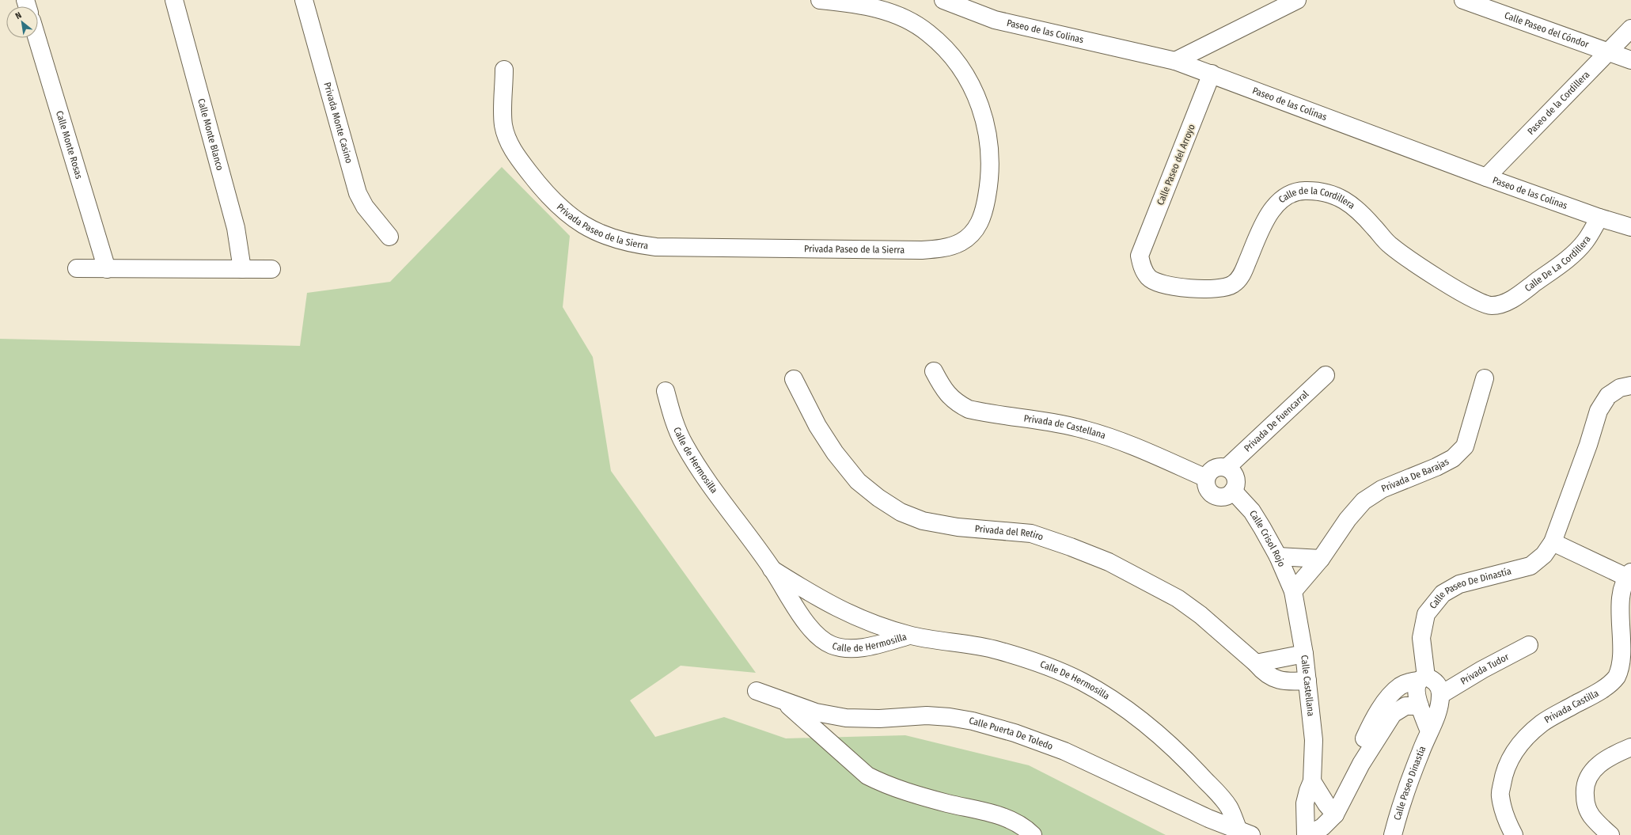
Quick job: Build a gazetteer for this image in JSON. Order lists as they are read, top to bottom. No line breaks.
{"streets":{"street":["Calle Paseo del Cóndor","Paseo de las Colinas","Paseo de la Cordillera","Privada Monte Casino","Calle Monte Blanco","Calle Monte Rosas","Calle Paseo del Arroyo","Calle de la Cordillera","Privada Paseo de la Sierra","Calle De La Cordillera","Privada De Fuencarral","Privada de Castellana","Calle de Hermosilla","Privada De Barajas","Privada del Retiro","Calle Crisol Rojo","Calle Paseo De Dinastía","Privada Tudor","Calle De Hermosilla","Calle Castellana","Privada Castilla","Calle Puerta De Toledo","Calle Paseo Dinastía"]},"crossings":[["Calle Paseo del Cóndor","Paseo de la Cordillera"],["Paseo de las Colinas","Paseo de la Cordillera"],["Paseo de las Colinas","Calle Paseo del Arroyo"],["Paseo de las Colinas","Calle De La Cordillera"],["Calle Paseo del Arroyo","Calle de la Cordillera"],["Calle de la Cordillera","Calle De La Cordillera"],["Privada De Fuencarral","Privada de Castellana"],["Privada De Fuencarral","Calle Crisol Rojo"],["Privada de Castellana","Calle Crisol Rojo"],["Calle de Hermosilla","Calle De Hermosilla"],["Privada De Barajas","Calle Crisol Rojo"],["Privada De Barajas","Calle Castellana"],["Calle Crisol Rojo","Calle Castellana"],["Privada Tudor","Calle Paseo Dinastía"],["Calle De Hermosilla","Calle Puerta De Toledo"]],"north":"top left"}
